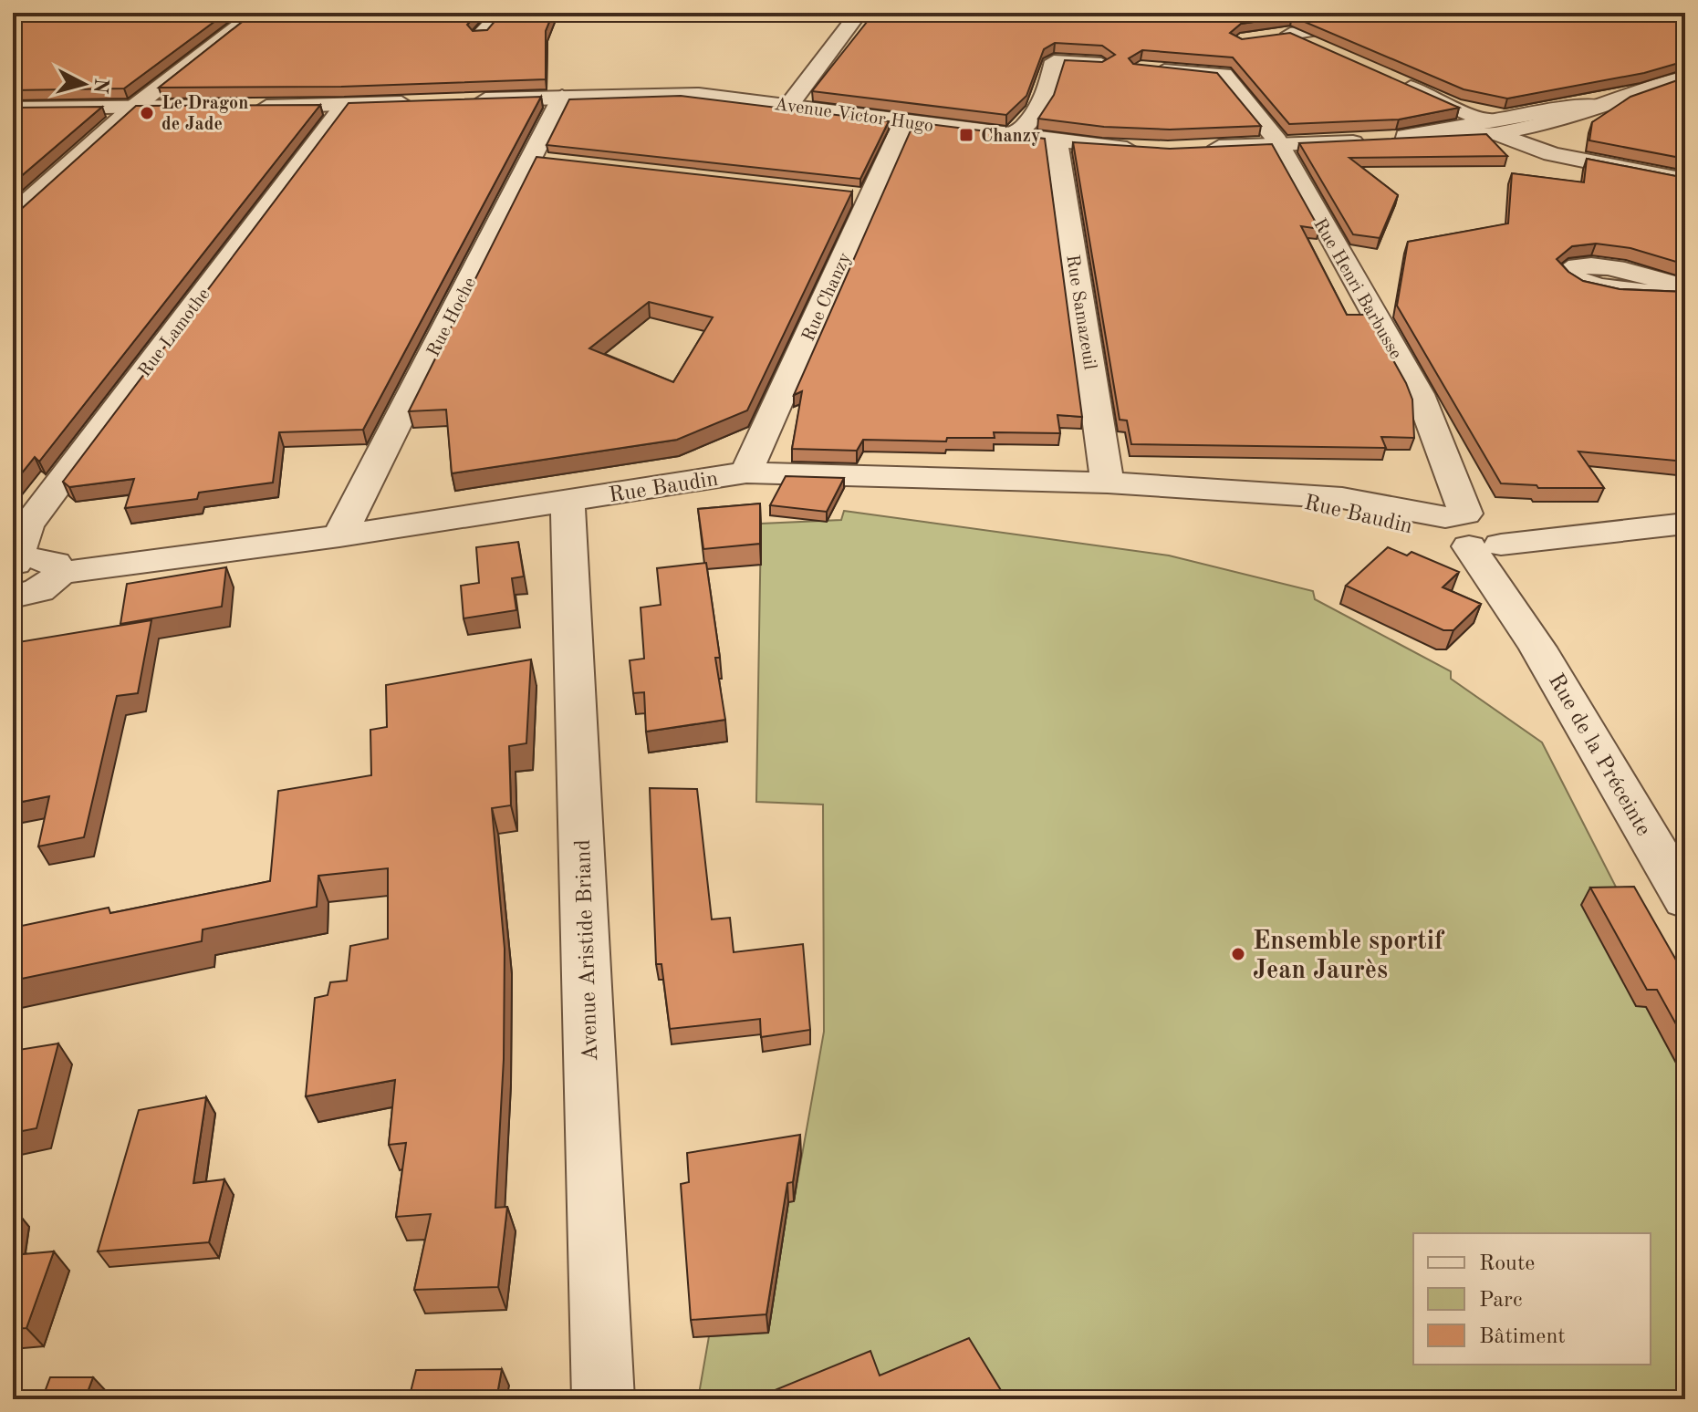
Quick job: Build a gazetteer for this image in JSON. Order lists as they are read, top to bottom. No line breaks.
{"streets":{"street":["Avenue Victor Hugo","Rue Henri Barbusse","Rue Chanzy","Rue Samazeuil","Rue Hoche","Rue Lamothe","Rue Baudin","Rue de la Préceinte","Avenue Aristide Briand"]},"crossings":[["Avenue Victor Hugo","Rue Chanzy"],["Avenue Victor Hugo","Rue Samazeuil"],["Avenue Victor Hugo","Rue Hoche"],["Rue Henri Barbusse","Rue Baudin"],["Rue Henri Barbusse","Rue de la Préceinte"],["Rue Chanzy","Rue Baudin"],["Rue Samazeuil","Rue Baudin"],["Rue Hoche","Rue Baudin"],["Rue Lamothe","Rue Baudin"],["Rue Baudin","Rue de la Préceinte"],["Rue Baudin","Avenue Aristide Briand"]],"places":{"other":["Le Dragon de Jade","Ensemble sportif Jean Jaurès"],"transit":["Chanzy"]},"legend":["Route","Parc","Bâtiment"],"north":"right"}
